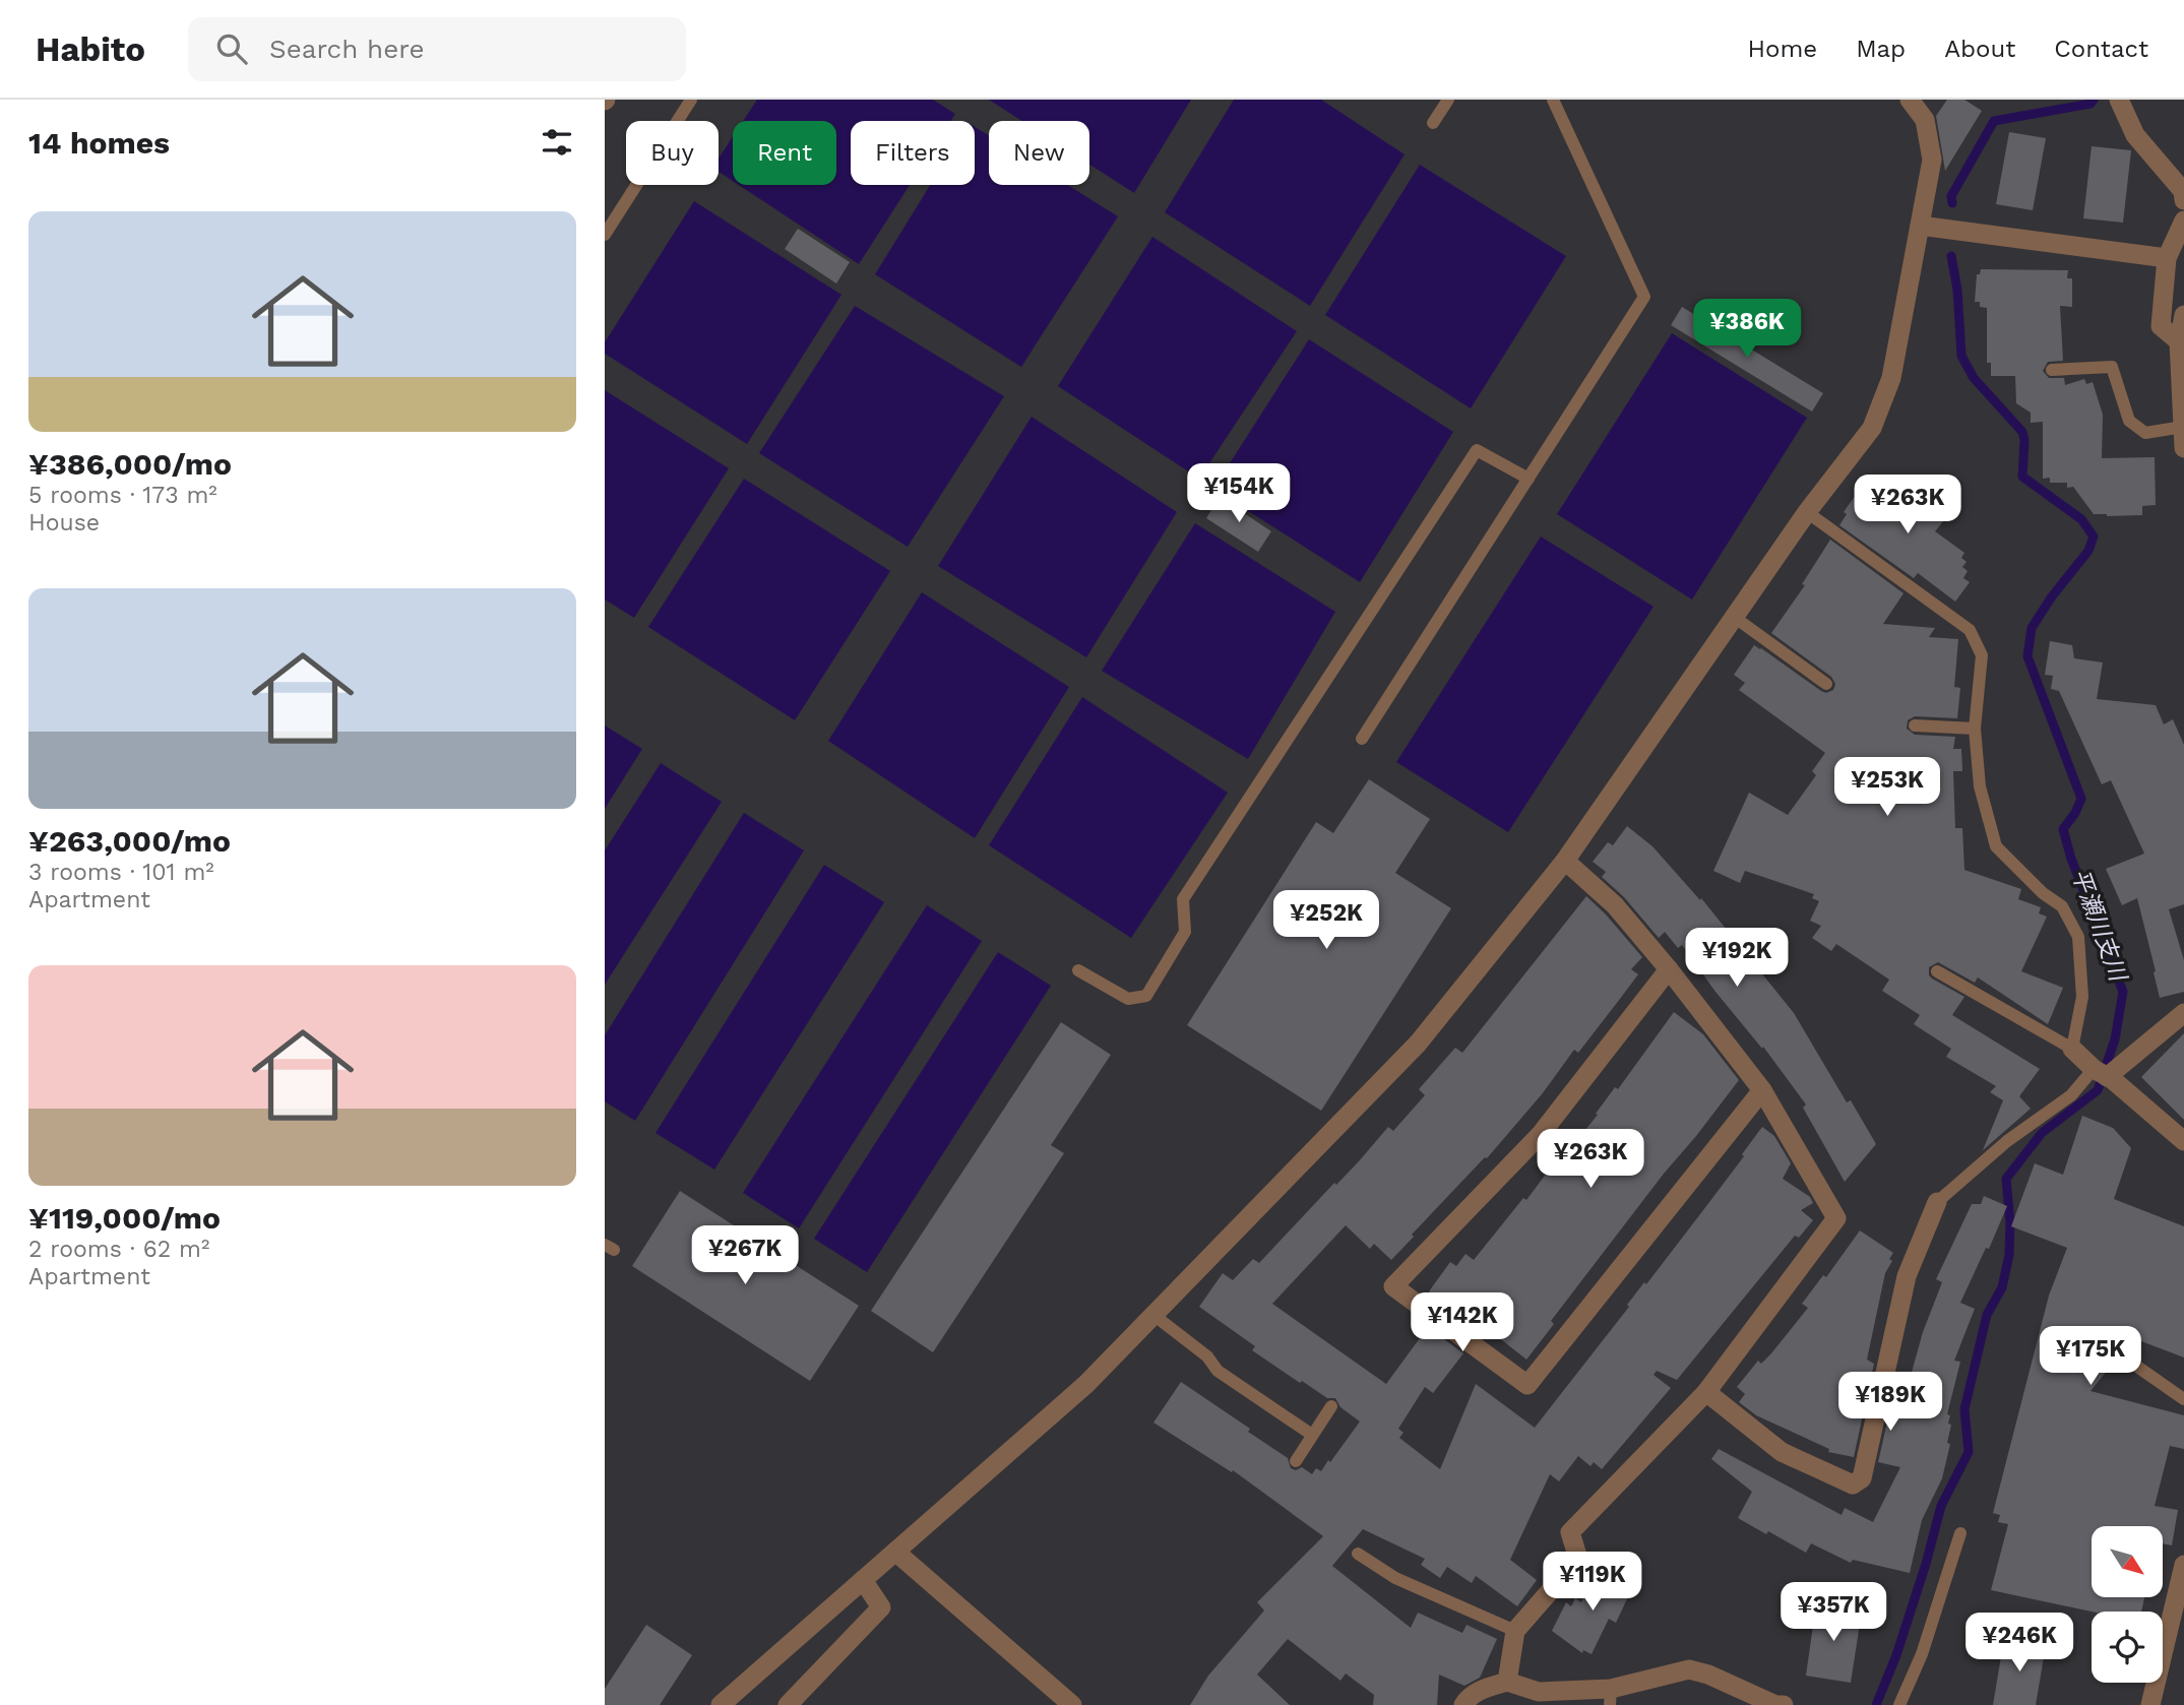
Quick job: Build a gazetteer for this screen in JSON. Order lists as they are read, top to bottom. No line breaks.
{"water":["平瀬川支川"],"north":"bottom right","page":{"header":"Habito","search":"Search here","nav":["Home","Map","About","Contact"],"heading":"14 homes","chip":["Buy","Rent","Filters","New"],"list":[{"name":"¥386,000/mo","note":"5 rooms · 173 m² · House"},{"name":"¥263,000/mo","note":"3 rooms · 101 m² · Apartment"},{"name":"¥119,000/mo","note":"2 rooms · 62 m² · Apartment"}],"price":["¥386K","¥154K","¥263K","¥253K","¥252K","¥192K","¥263K","¥267K","¥142K","¥175K","¥189K","¥119K","¥357K","¥246K"]}}
